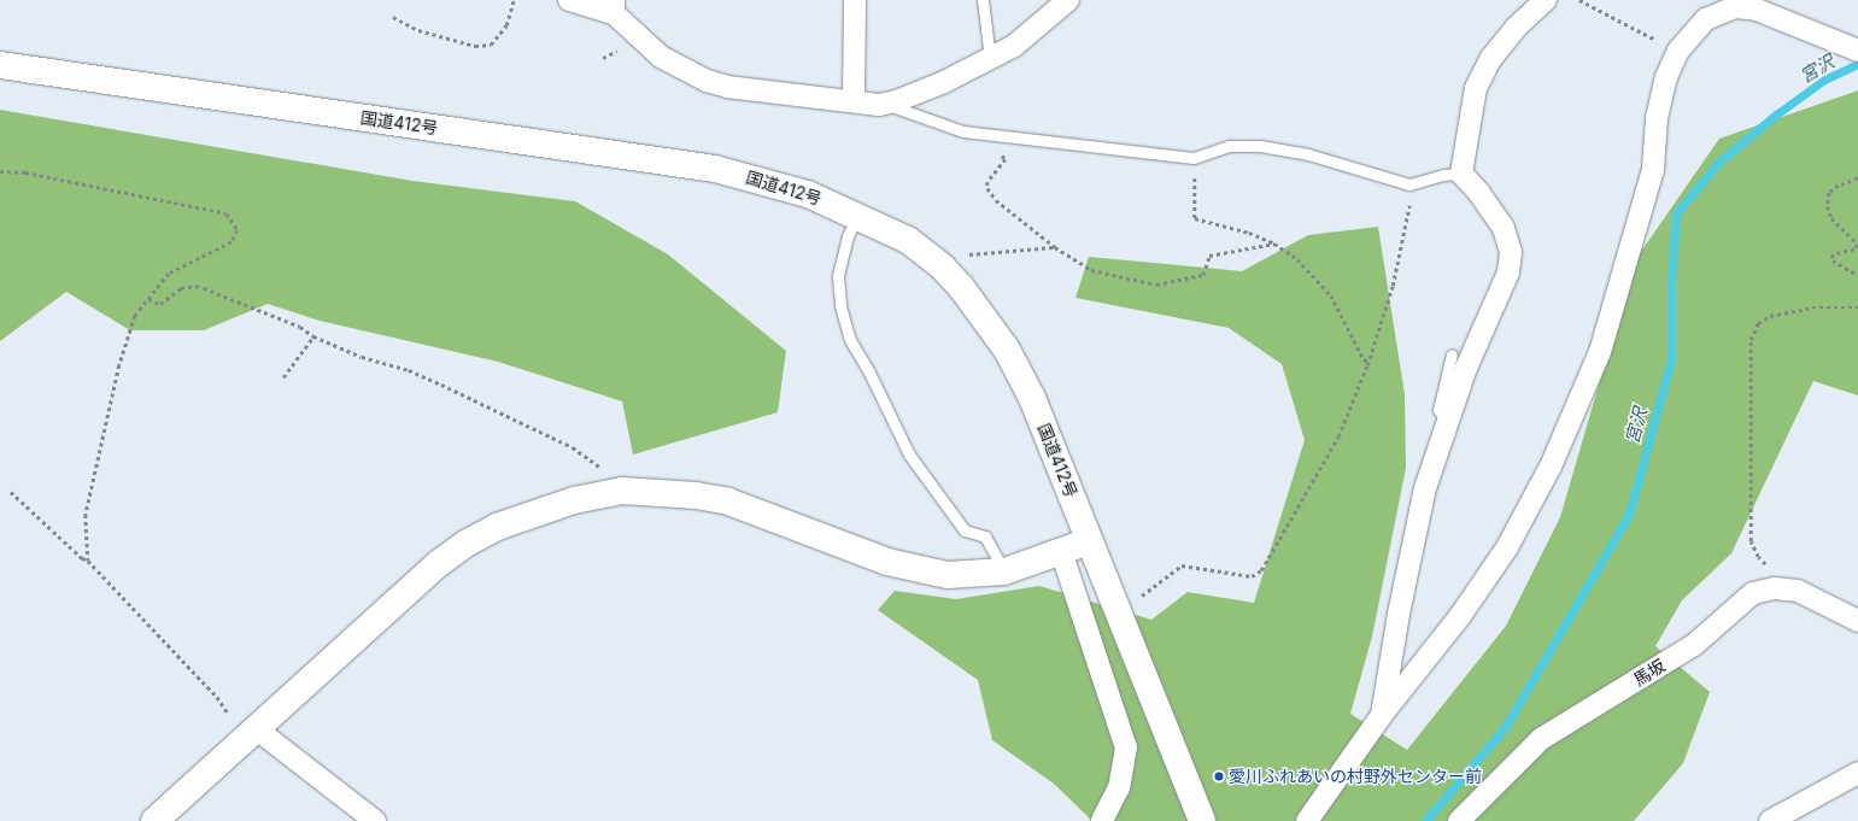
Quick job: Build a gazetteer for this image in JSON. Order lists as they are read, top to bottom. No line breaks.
{"streets":{"main road":["国道412号"],"street":["馬坂"]},"water":["宮沢"],"places":["愛川ふれあいの村野外センター前"]}
